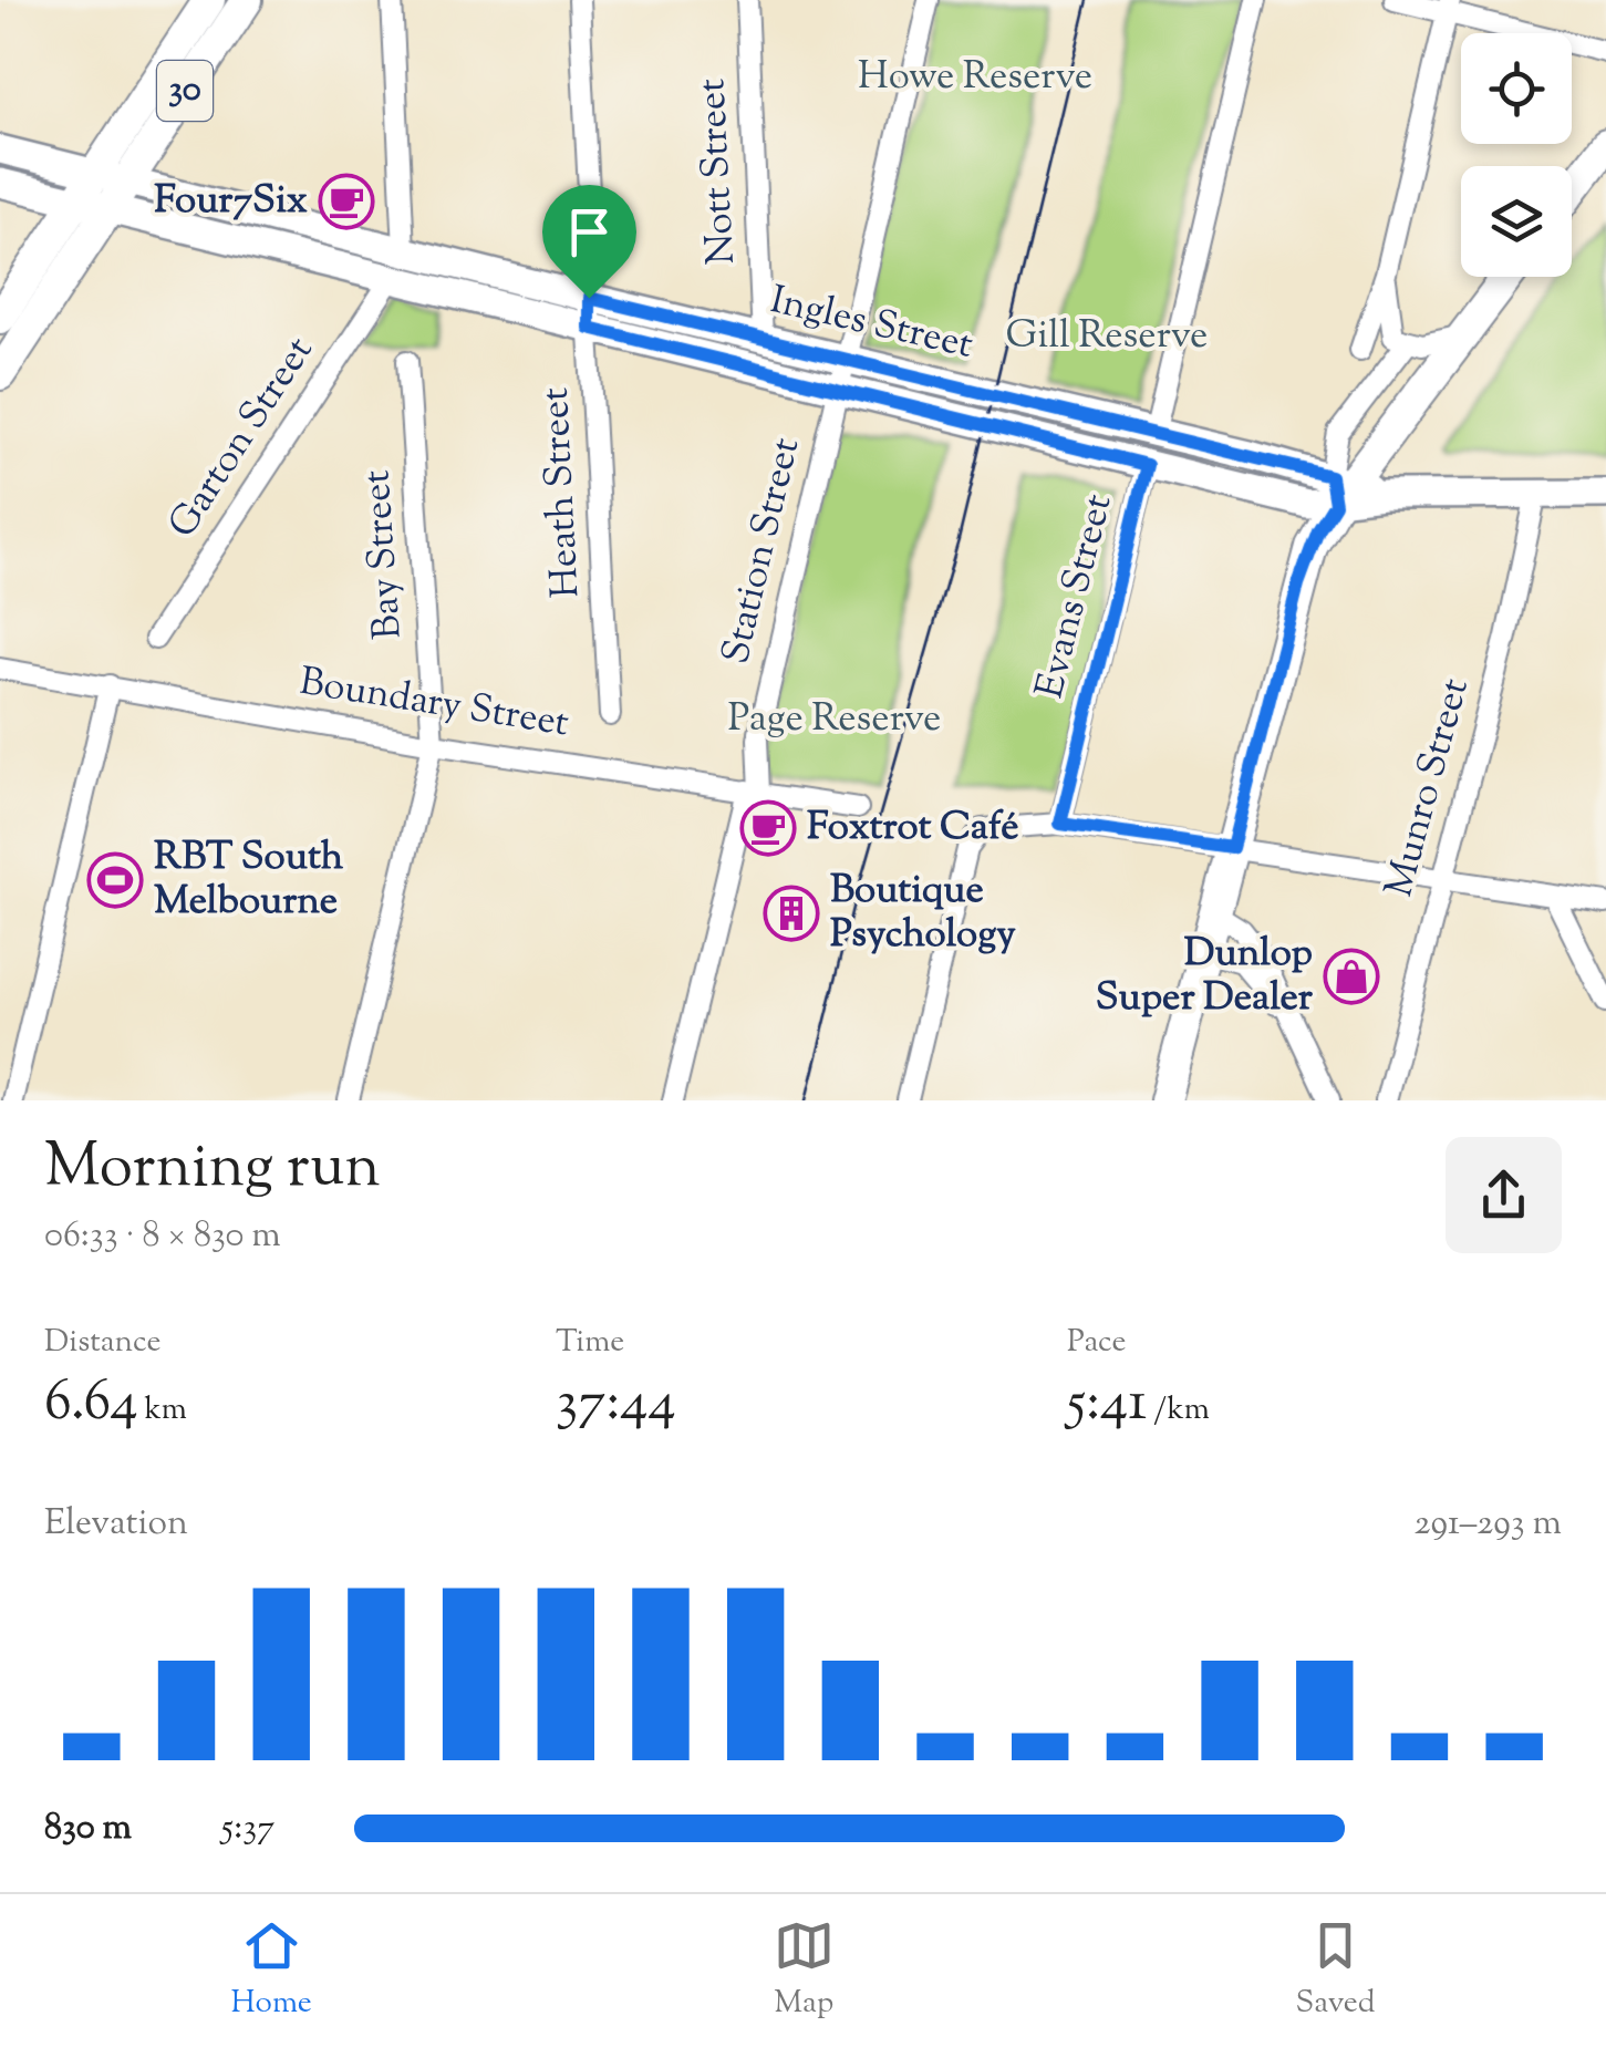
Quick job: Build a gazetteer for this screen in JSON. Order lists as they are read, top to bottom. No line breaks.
{"streets":{"main road":["30"],"street":["Nott Street","Ingles Street","Garton Street","Heath Street","Station Street","Bay Street","Evans Street","Boundary Street","Munro Street"]},"crossings":[["30","Ingles Street"],["Nott Street","Ingles Street"],["Ingles Street","Garton Street"],["Ingles Street","Heath Street"],["Ingles Street","Station Street"],["Ingles Street","Evans Street"],["Ingles Street","Munro Street"],["Station Street","Boundary Street"],["Bay Street","Boundary Street"]],"parks":["Howe Reserve","Gill Reserve","Page Reserve"],"places":{"cafe":["Four7Six","Foxtrot Café"],"sports":["RBT South Melbourne"],"building":["Boutique Psychology"],"shop":["Dunlop Super Dealer"]},"page":{"heading":["Morning run","06:33 · 8 × 830 m"],"stats":[["Distance","6.64 km"],["Time","37:44"],["Pace","5:41 /km"]],"chart":["Elevation","291–293 m"],"list":[{"name":"830 m","note":"5:37"}],"tabs":["Home","Map","Saved"]}}
